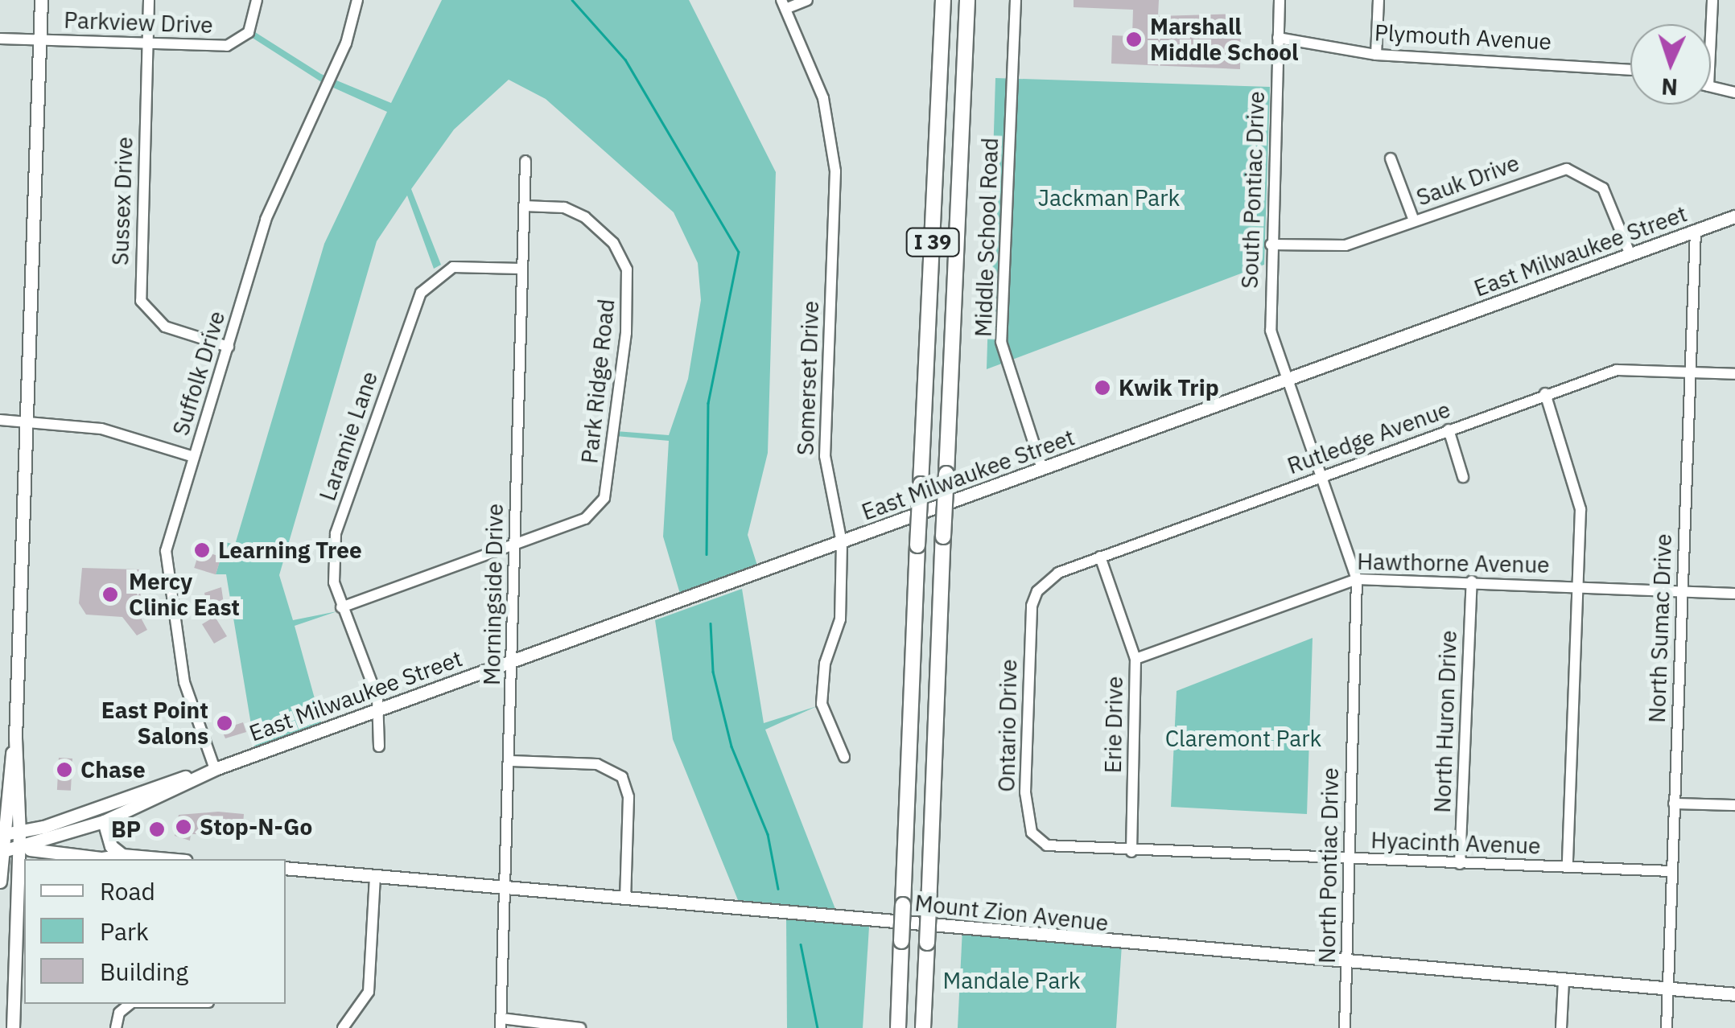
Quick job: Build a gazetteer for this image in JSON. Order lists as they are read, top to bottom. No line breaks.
{"streets":{"highway":["I 39"],"main road":["East Milwaukee Street","Mount Zion Avenue"],"street":["Parkview Drive","Plymouth Avenue","Sauk Drive","South Pontiac Drive","Sussex Drive","Middle School Road","Suffolk Drive","Somerset Drive","Park Ridge Road","Laramie Lane","Rutledge Avenue","Hawthorne Avenue","Morningside Drive","North Sumac Drive","North Huron Drive","Erie Drive","Ontario Drive","Hyacinth Avenue","North Pontiac Drive"]},"crossings":[["Parkview Drive","Sussex Drive"],["Plymouth Avenue","South Pontiac Drive"],["Sauk Drive","South Pontiac Drive"],["Sauk Drive","East Milwaukee Street"],["South Pontiac Drive","East Milwaukee Street"],["South Pontiac Drive","North Pontiac Drive"],["Sussex Drive","Suffolk Drive"],["Middle School Road","East Milwaukee Street"],["East Milwaukee Street","Suffolk Drive"],["East Milwaukee Street","Somerset Drive"],["East Milwaukee Street","Laramie Lane"],["East Milwaukee Street","Morningside Drive"],["East Milwaukee Street","North Sumac Drive"],["East Milwaukee Street","North Pontiac Drive"],["Park Ridge Road","Morningside Drive"],["Laramie Lane","Morningside Drive"],["Rutledge Avenue","North Sumac Drive"],["Rutledge Avenue","Erie Drive"],["Rutledge Avenue","Ontario Drive"],["Rutledge Avenue","North Pontiac Drive"],["Hawthorne Avenue","North Sumac Drive"],["Hawthorne Avenue","North Huron Drive"],["Hawthorne Avenue","Erie Drive"],["Hawthorne Avenue","North Pontiac Drive"],["Morningside Drive","Mount Zion Avenue"],["North Sumac Drive","Hyacinth Avenue"],["North Sumac Drive","Mount Zion Avenue"],["North Huron Drive","Hyacinth Avenue"],["Erie Drive","Hyacinth Avenue"],["Ontario Drive","Hyacinth Avenue"],["Hyacinth Avenue","North Pontiac Drive"],["North Pontiac Drive","Mount Zion Avenue"]],"parks":["Jackman Park","Claremont Park","Mandale Park"],"places":["Marshall Middle School","Kwik Trip","Learning Tree","Mercy Clinic East","East Point Salons","Chase","Stop-N-Go","BP"],"legend":["Road","Park","Building"],"north":"bottom"}
